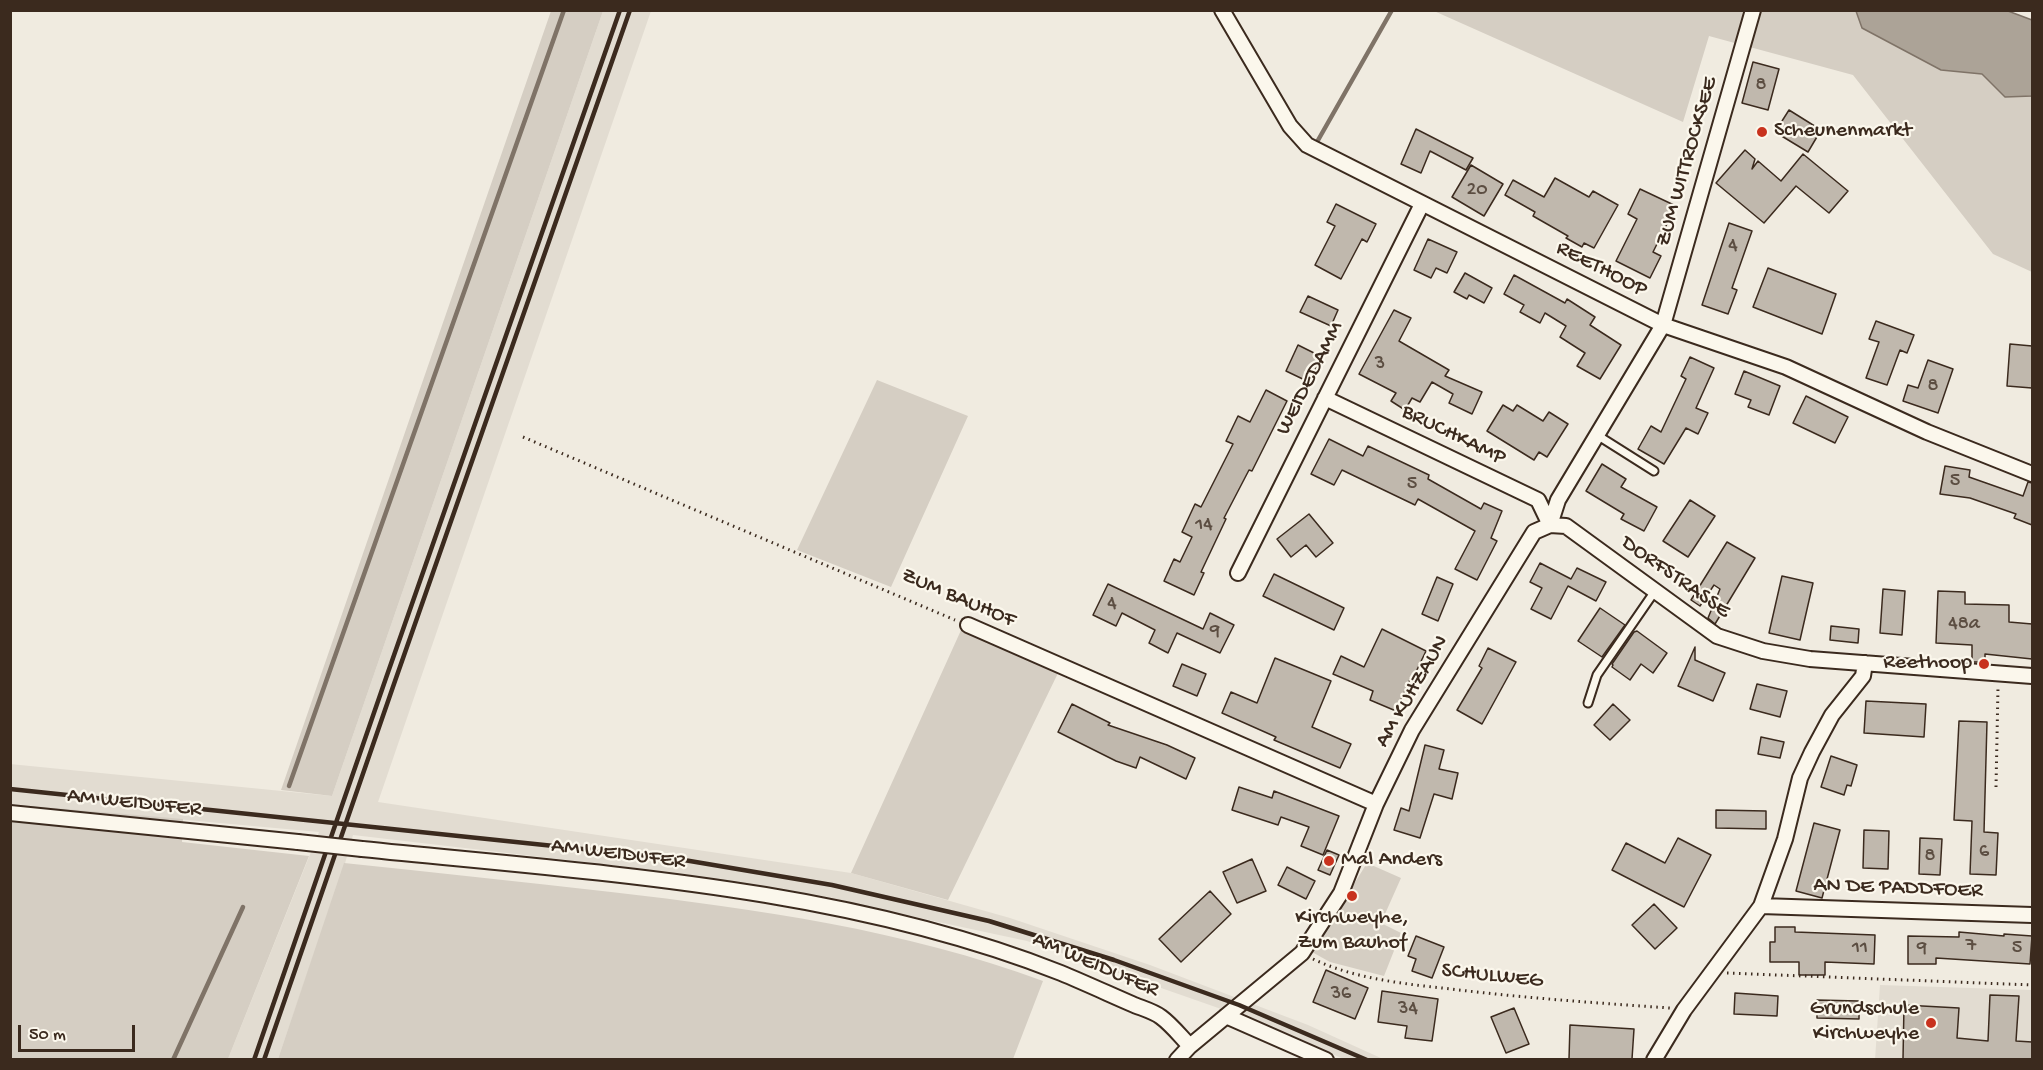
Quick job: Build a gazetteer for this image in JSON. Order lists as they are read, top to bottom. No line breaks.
{"streets":{"street":["ZUM WITTROCKSEE","REETHOOP","WEIDEDAMM","BRUCHKAMP","DORFSTRASSE","ZUM BAUHOF","AM KUHZAUN","AM WEIDUFER","AN DE PADDFOER"],"path":["SCHULWEG"]},"crossings":[["ZUM WITTROCKSEE","REETHOOP"],["REETHOOP","WEIDEDAMM"],["WEIDEDAMM","BRUCHKAMP"],["BRUCHKAMP","DORFSTRASSE"],["BRUCHKAMP","AM KUHZAUN"],["DORFSTRASSE","AM KUHZAUN"],["ZUM BAUHOF","AM KUHZAUN"],["AM KUHZAUN","AM WEIDUFER"],["AM KUHZAUN","SCHULWEG"]],"places":["Scheunenmarkt","Reethoop","Mal Anders","Kirchweyhe, Zum Bauhof","Grundschule Kirchweyhe"],"house_numbers":["8","20","4","3","8","5","5","14","4","48a","9","6","8","7","11","5","9","36","34"],"scale_bar":"50 m"}
